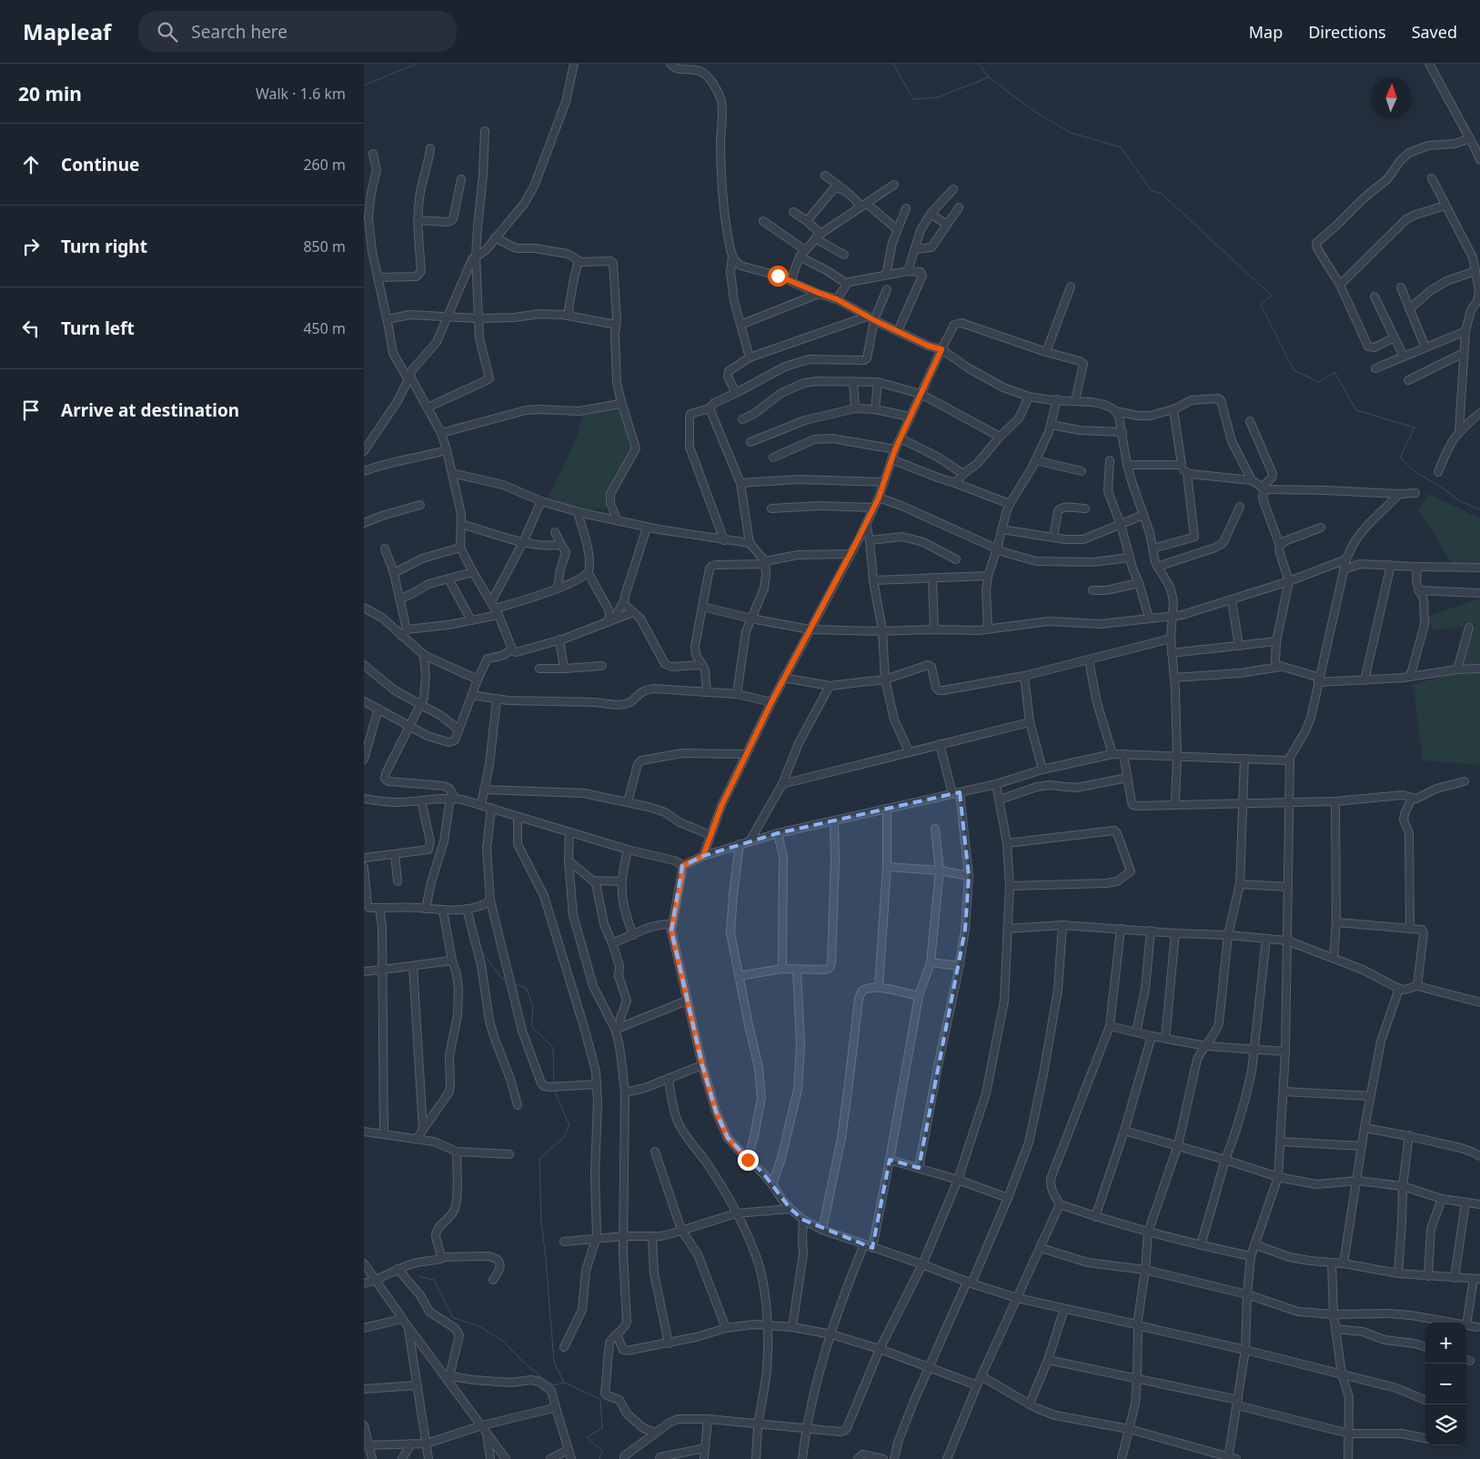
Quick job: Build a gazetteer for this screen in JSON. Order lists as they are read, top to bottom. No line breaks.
{"north":"top","page":{"header":"Mapleaf","search":"Search here","nav":["Map","Directions","Saved"],"heading":["20 min","Walk · 1.6 km"],"list":[["Continue","260 m"],["Turn right","850 m"],["Turn left","450 m"],"Arrive at destination"],"map_buttons":["+","−"]}}
